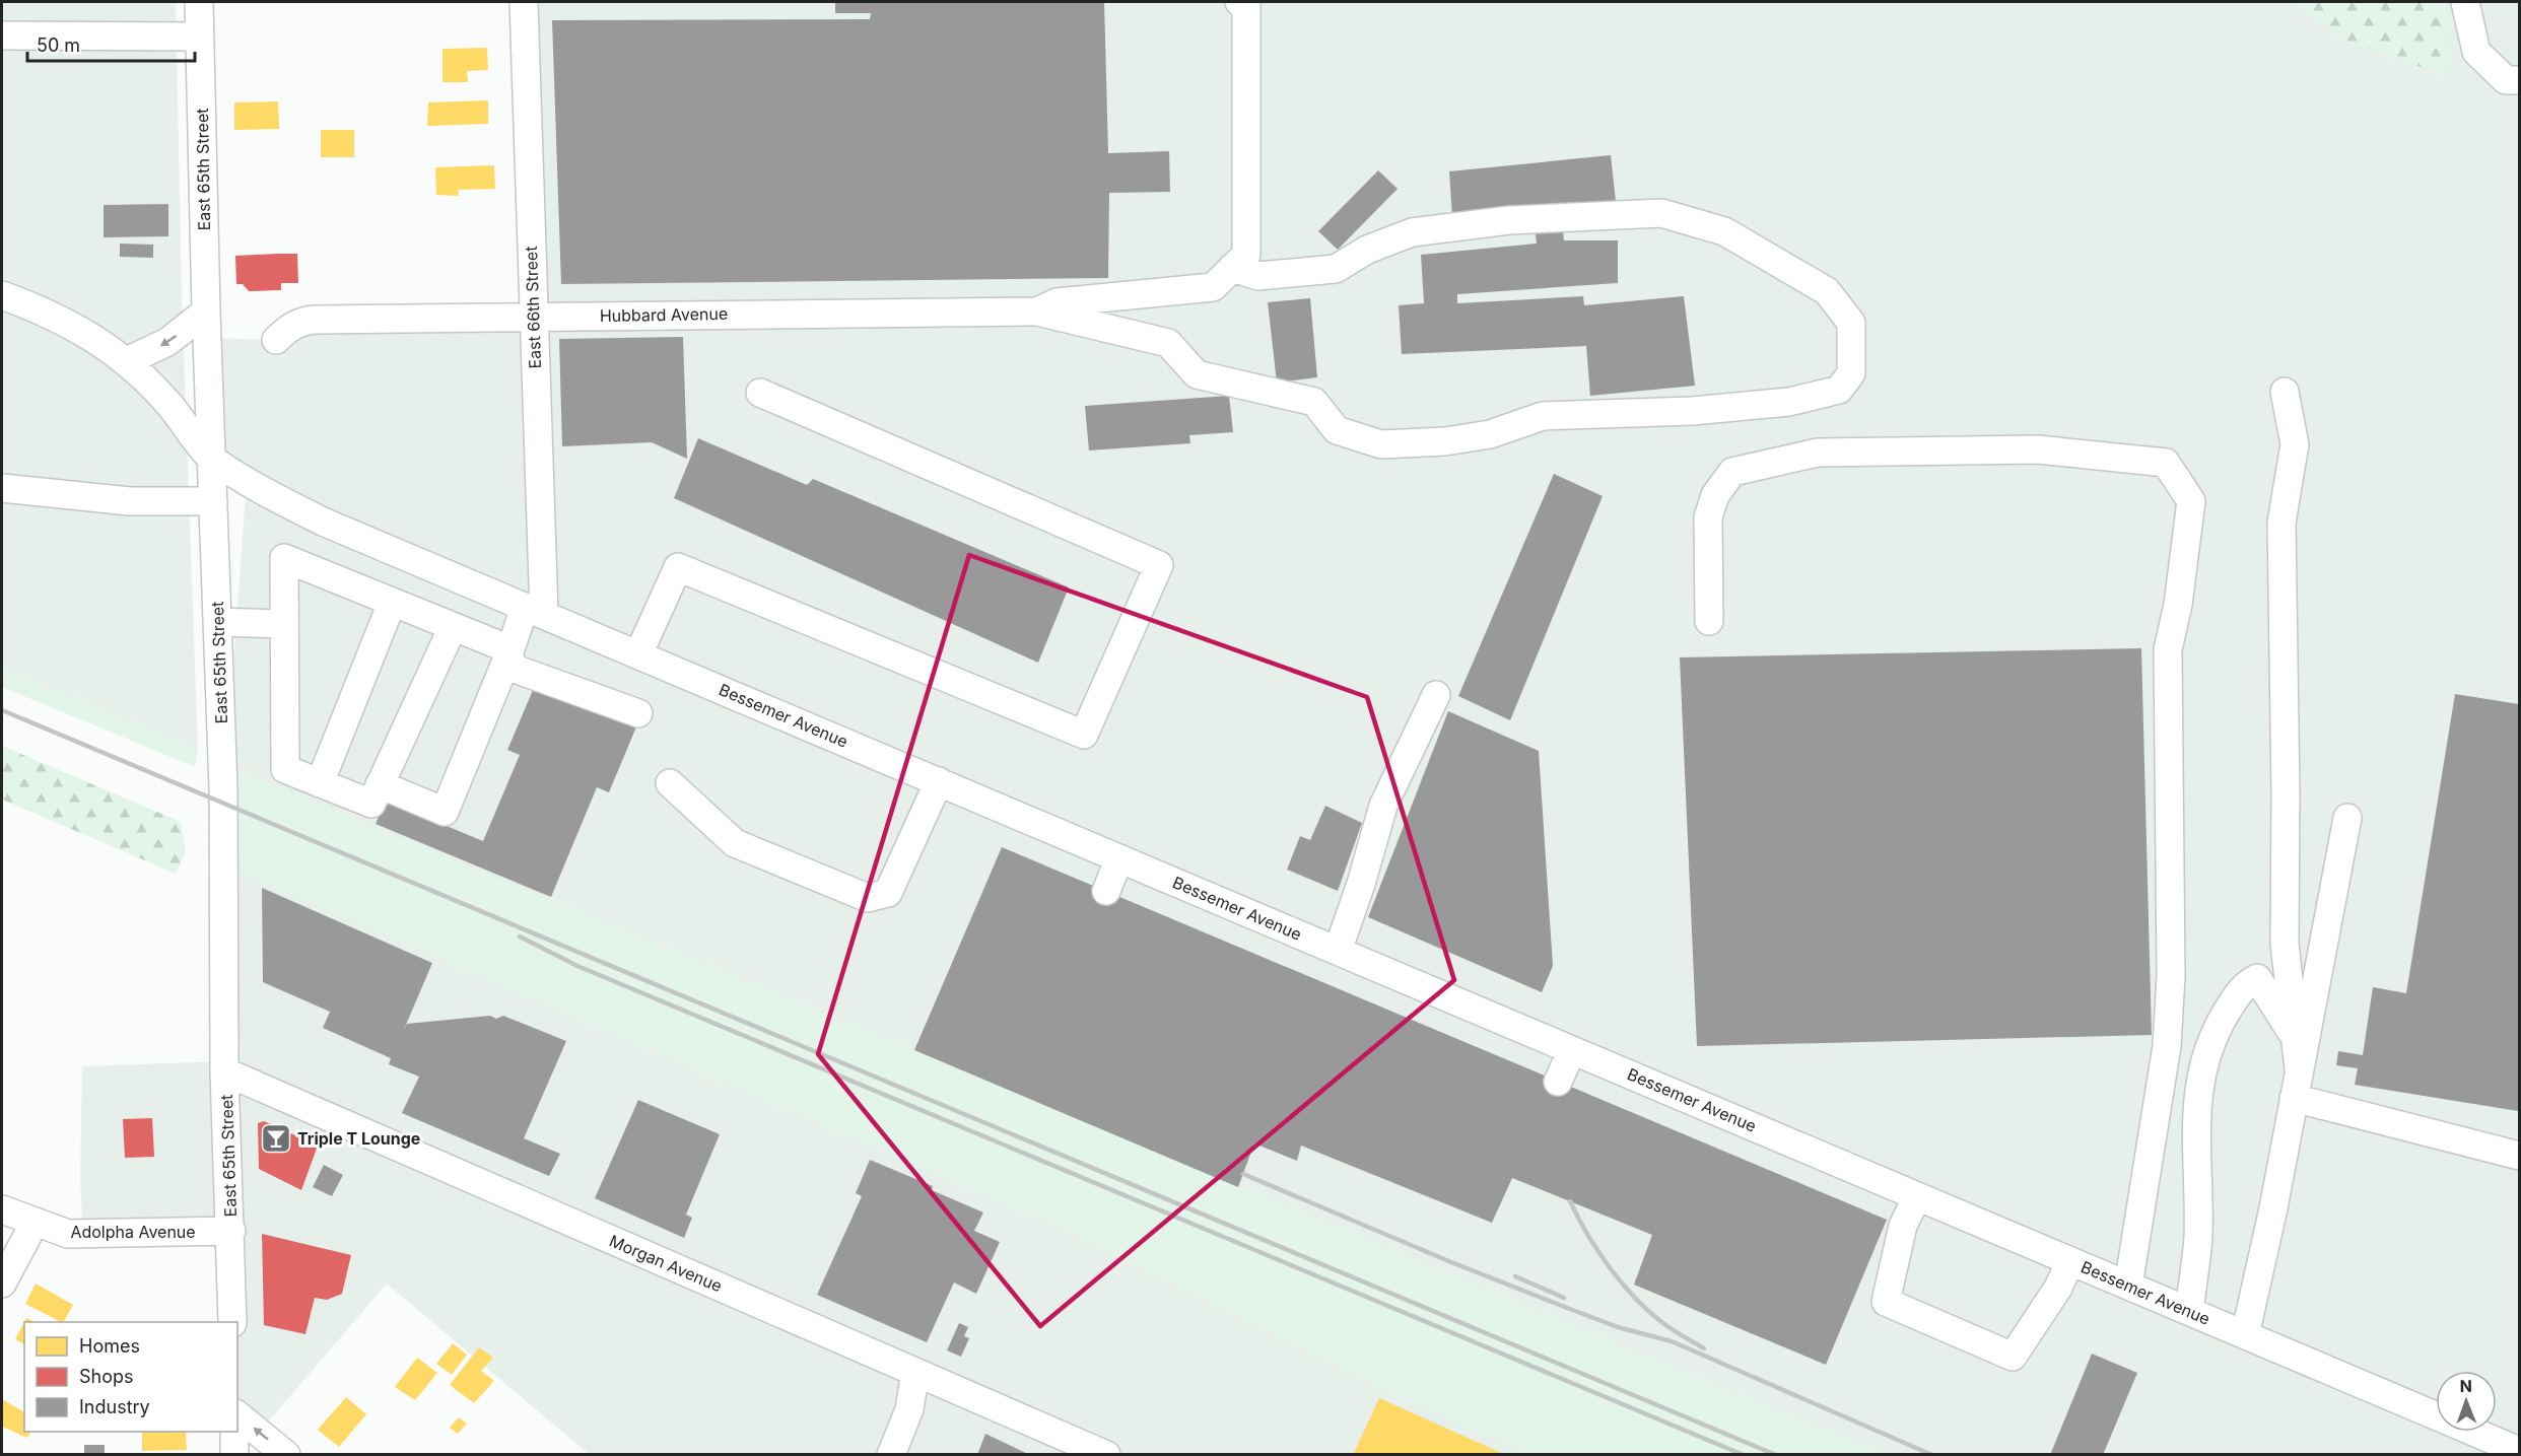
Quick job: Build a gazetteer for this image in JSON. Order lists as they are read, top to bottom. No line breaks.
{"streets":{"street":["East 65th Street","East 66th Street","Hubbard Avenue","Bessemer Avenue","Adolpha Avenue","Morgan Avenue"]},"crossings":[["East 65th Street","Bessemer Avenue"],["East 65th Street","Adolpha Avenue"],["East 65th Street","Morgan Avenue"],["East 66th Street","Hubbard Avenue"],["East 66th Street","Bessemer Avenue"]],"places":{"bar":["Triple T Lounge"]},"legend":["Homes","Shops","Industry"],"scale_bar":"50 m","north":"top"}
